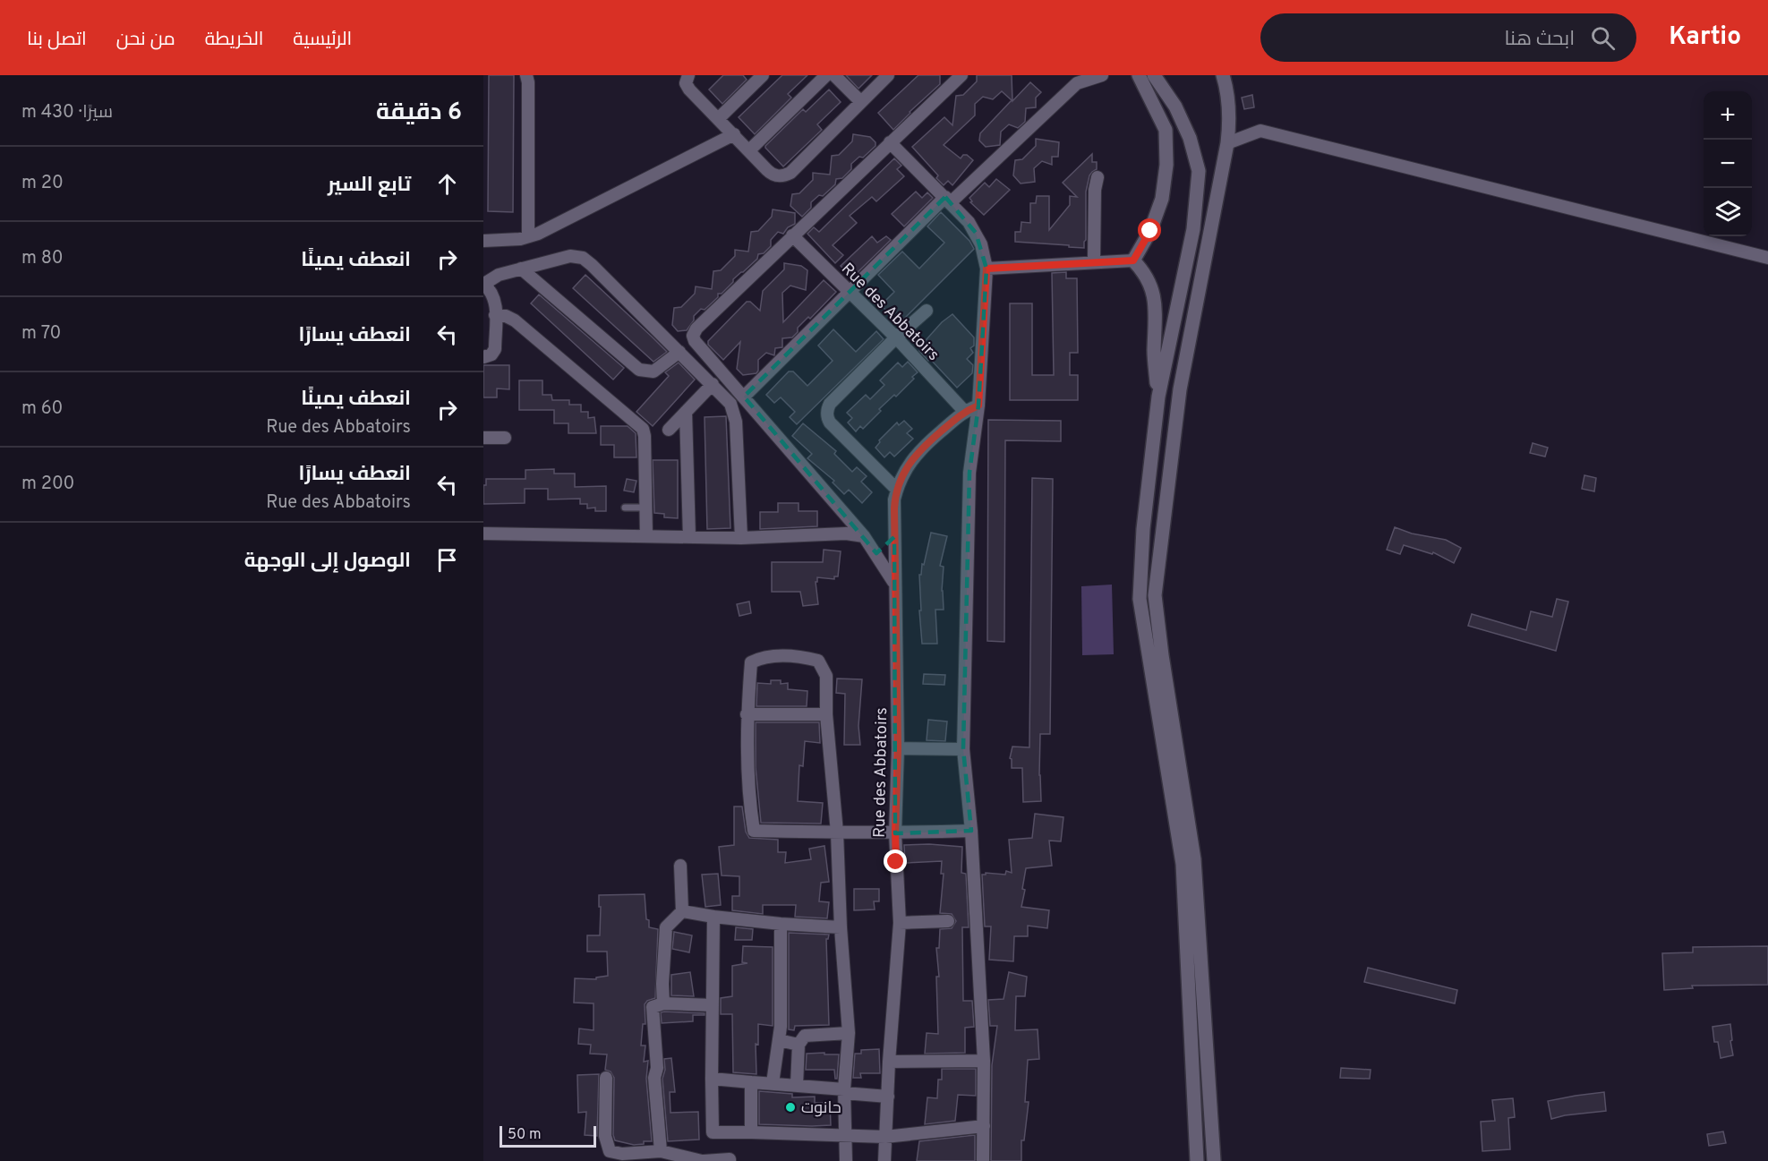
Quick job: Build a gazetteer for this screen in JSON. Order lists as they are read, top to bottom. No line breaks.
{"streets":{"street":["Rue des Abbatoirs"]},"places":["حانوت"],"scale_bar":"50 m","page":{"header":"Kartio","search":"ابحث هنا","nav":["الرئيسية","الخريطة","من نحن","اتصل بنا"],"heading":["6 دقيقة","سيرًا · 430 m"],"map_buttons":["+","−"],"list":[["تابع السير","20 m"],["انعطف يمينًا","80 m"],["انعطف يسارًا","70 m"],["انعطف يمينًا","Rue des Abbatoirs","60 m"],["انعطف يسارًا","Rue des Abbatoirs","200 m"],"الوصول إلى الوجهة"],"scale":"50 m"}}
